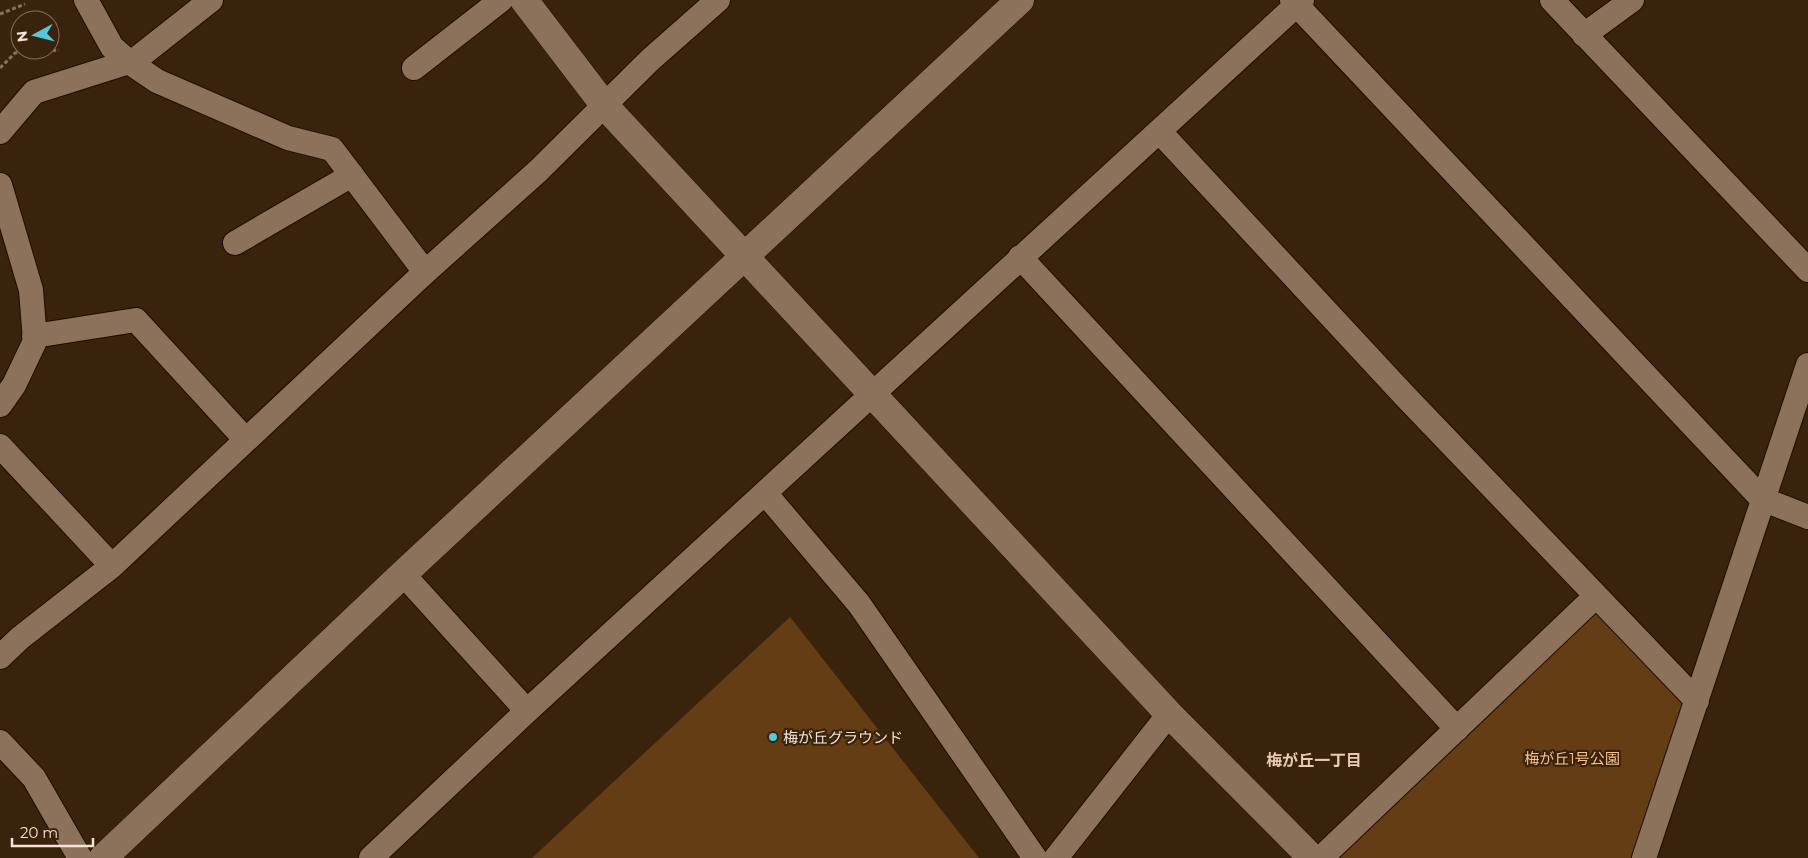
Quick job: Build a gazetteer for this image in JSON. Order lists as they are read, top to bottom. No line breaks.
{"districts":["梅が丘一丁目"],"parks":["梅が丘1号公園"],"places":["梅が丘グラウンド"],"scale_bar":"20 m","north":"left"}
